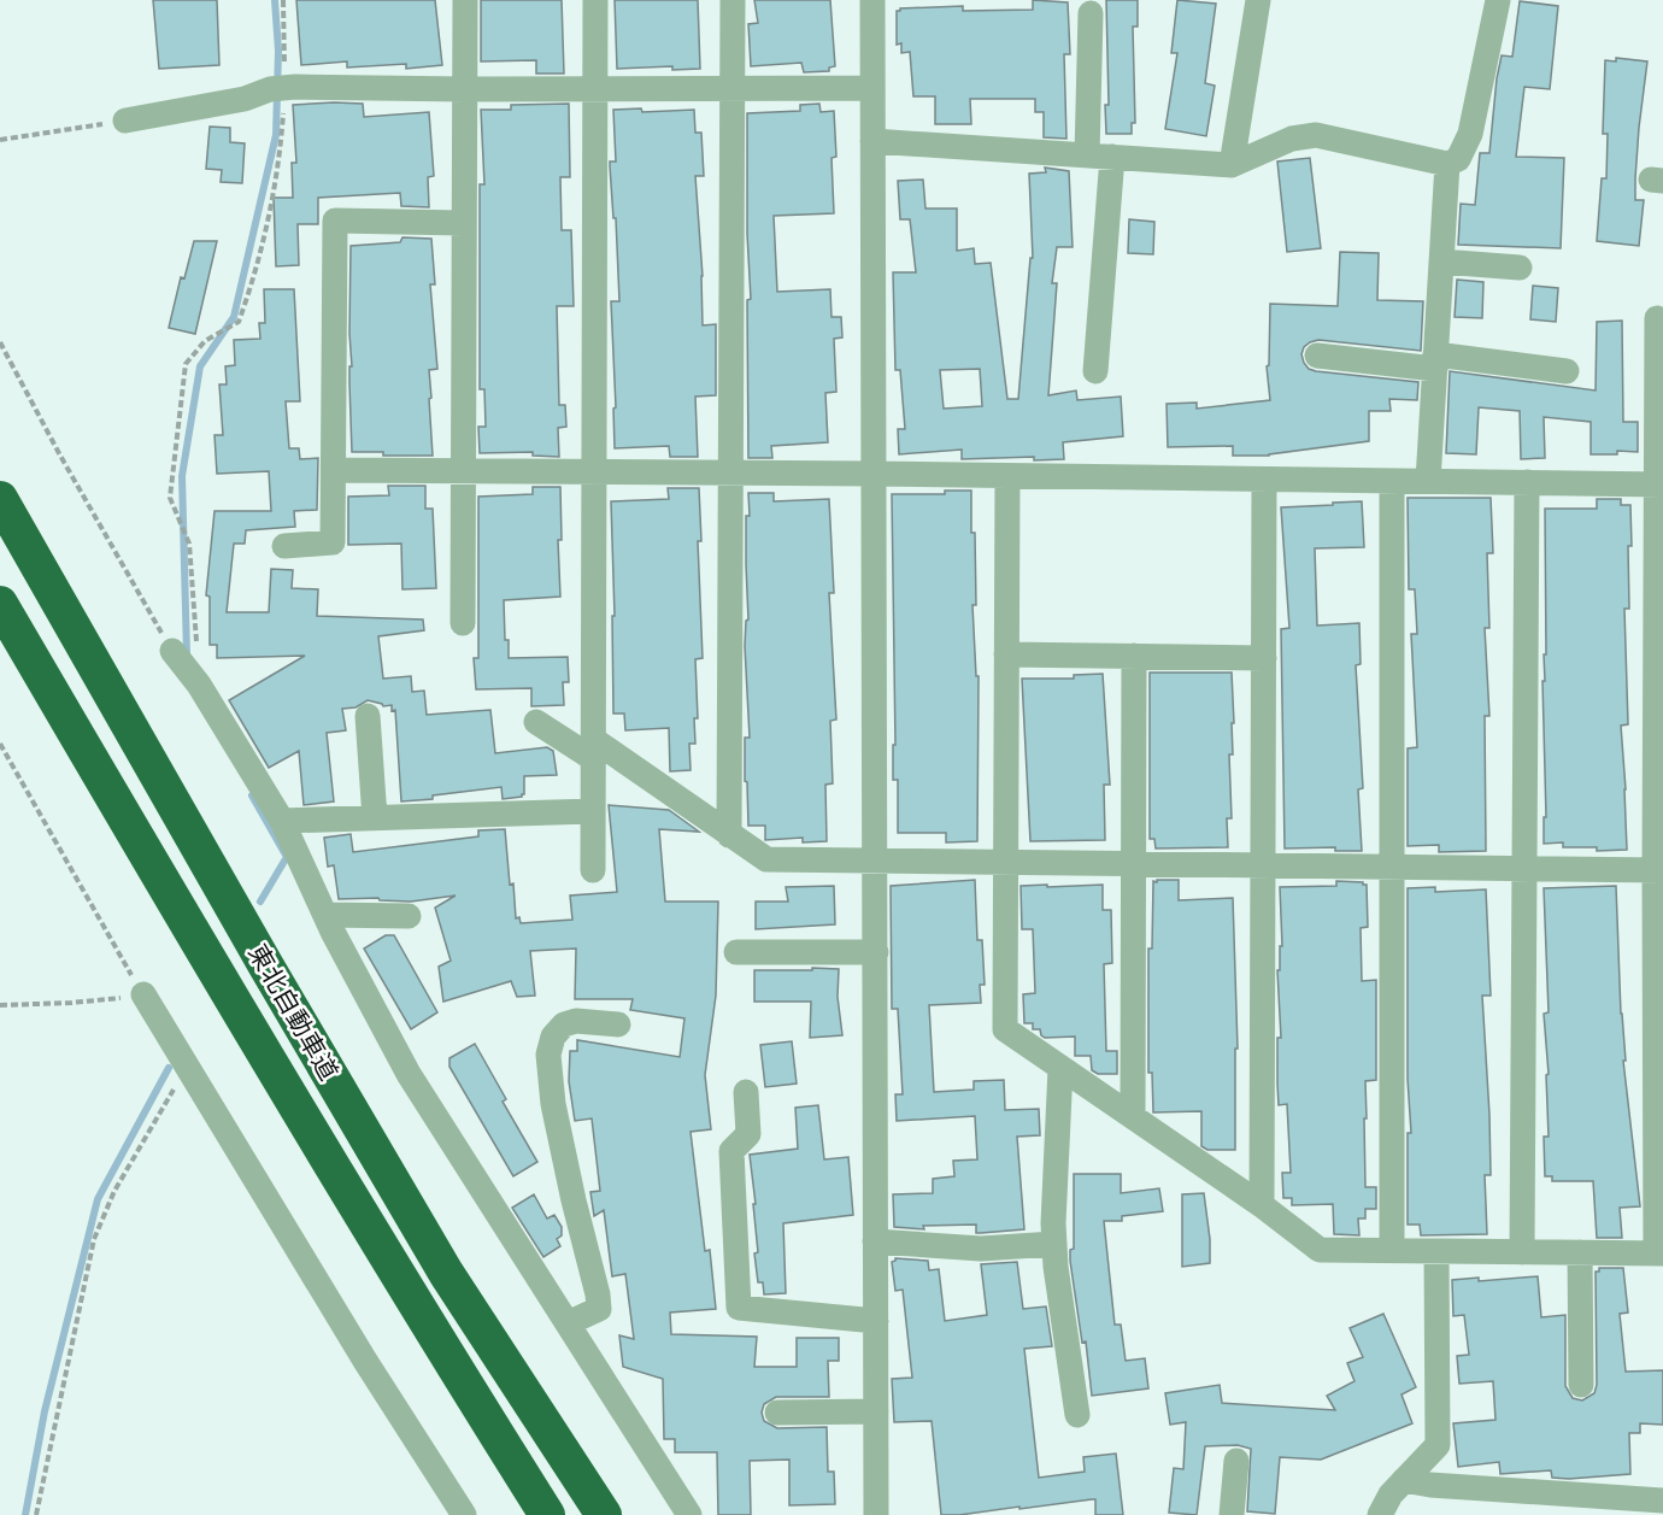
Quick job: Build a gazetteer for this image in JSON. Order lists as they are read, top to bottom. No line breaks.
{"streets":{"highway":["東北自動車道"]}}
